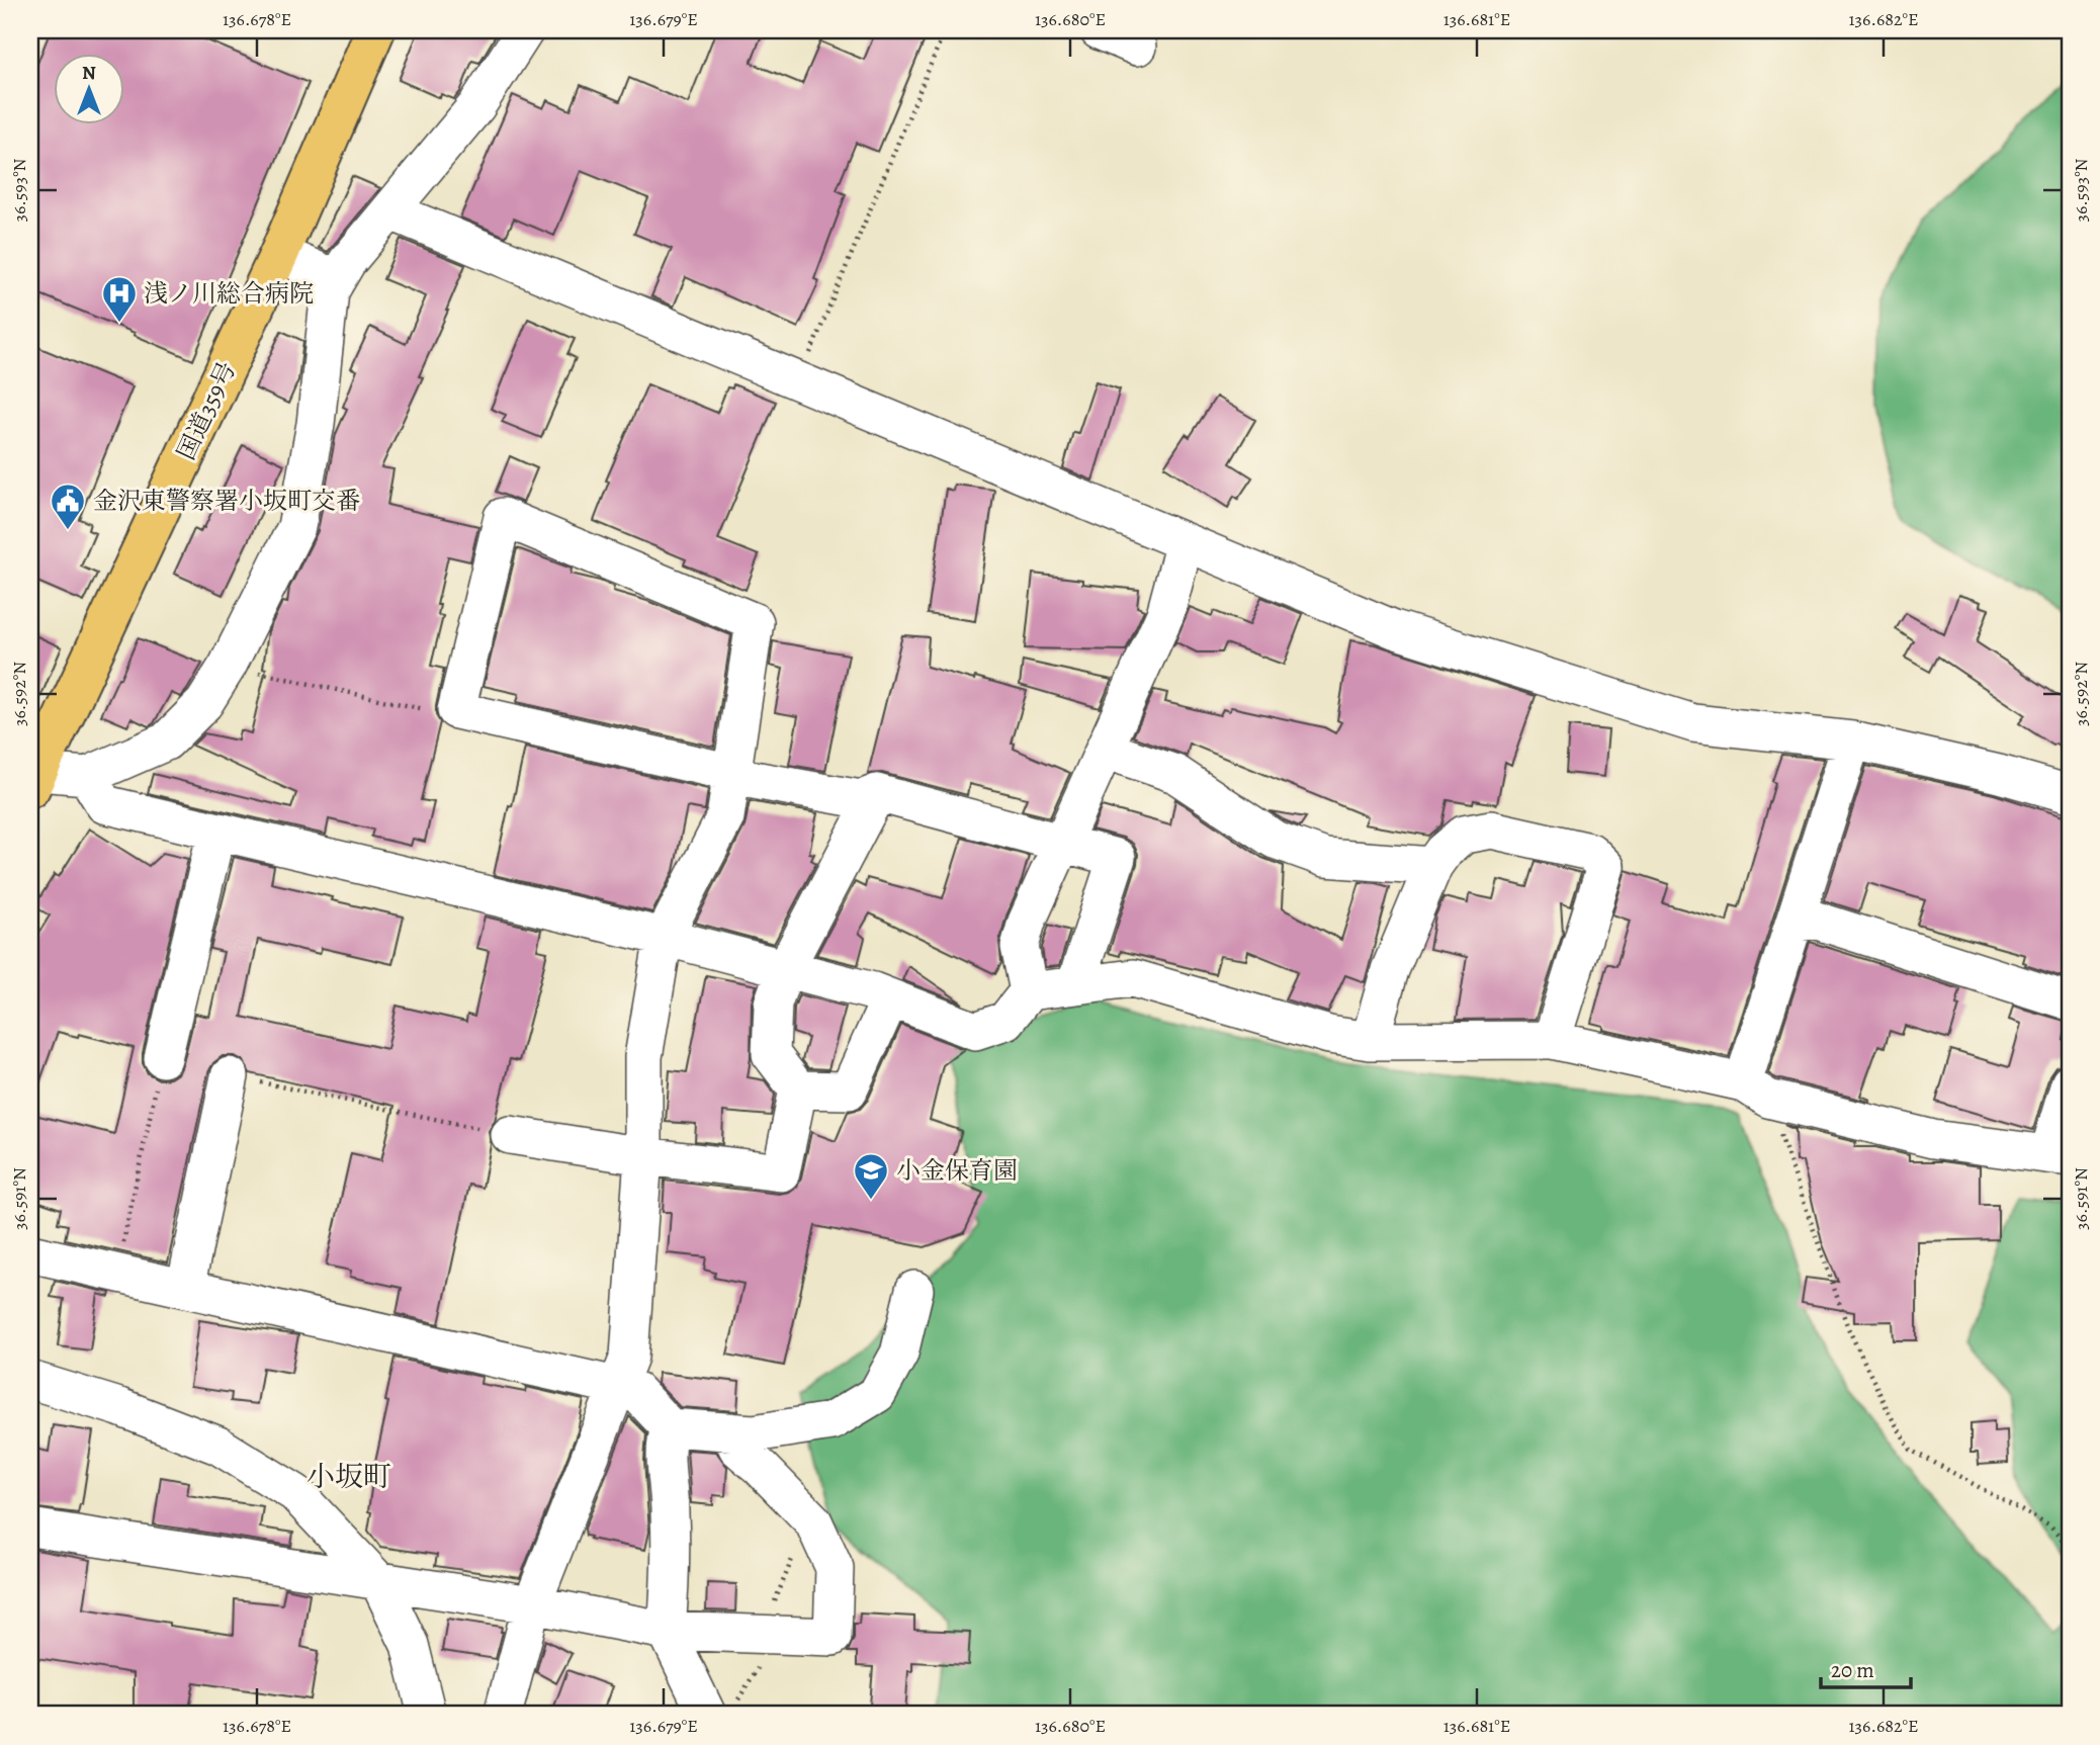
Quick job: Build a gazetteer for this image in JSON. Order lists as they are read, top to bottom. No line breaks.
{"streets":{"highway":["国道359号"]},"districts":["小坂町"],"places":{"hospital":["浅ノ川総合病院"],"public building":["金沢東警察署小坂町交番"],"school or university":["小金保育園"]},"scale_bar":"20 m","north":"top","coordinates":["136.678°E","136.679°E","136.680°E","136.681°E","136.682°E","36.593°N","36.592°N","36.591°N"]}
